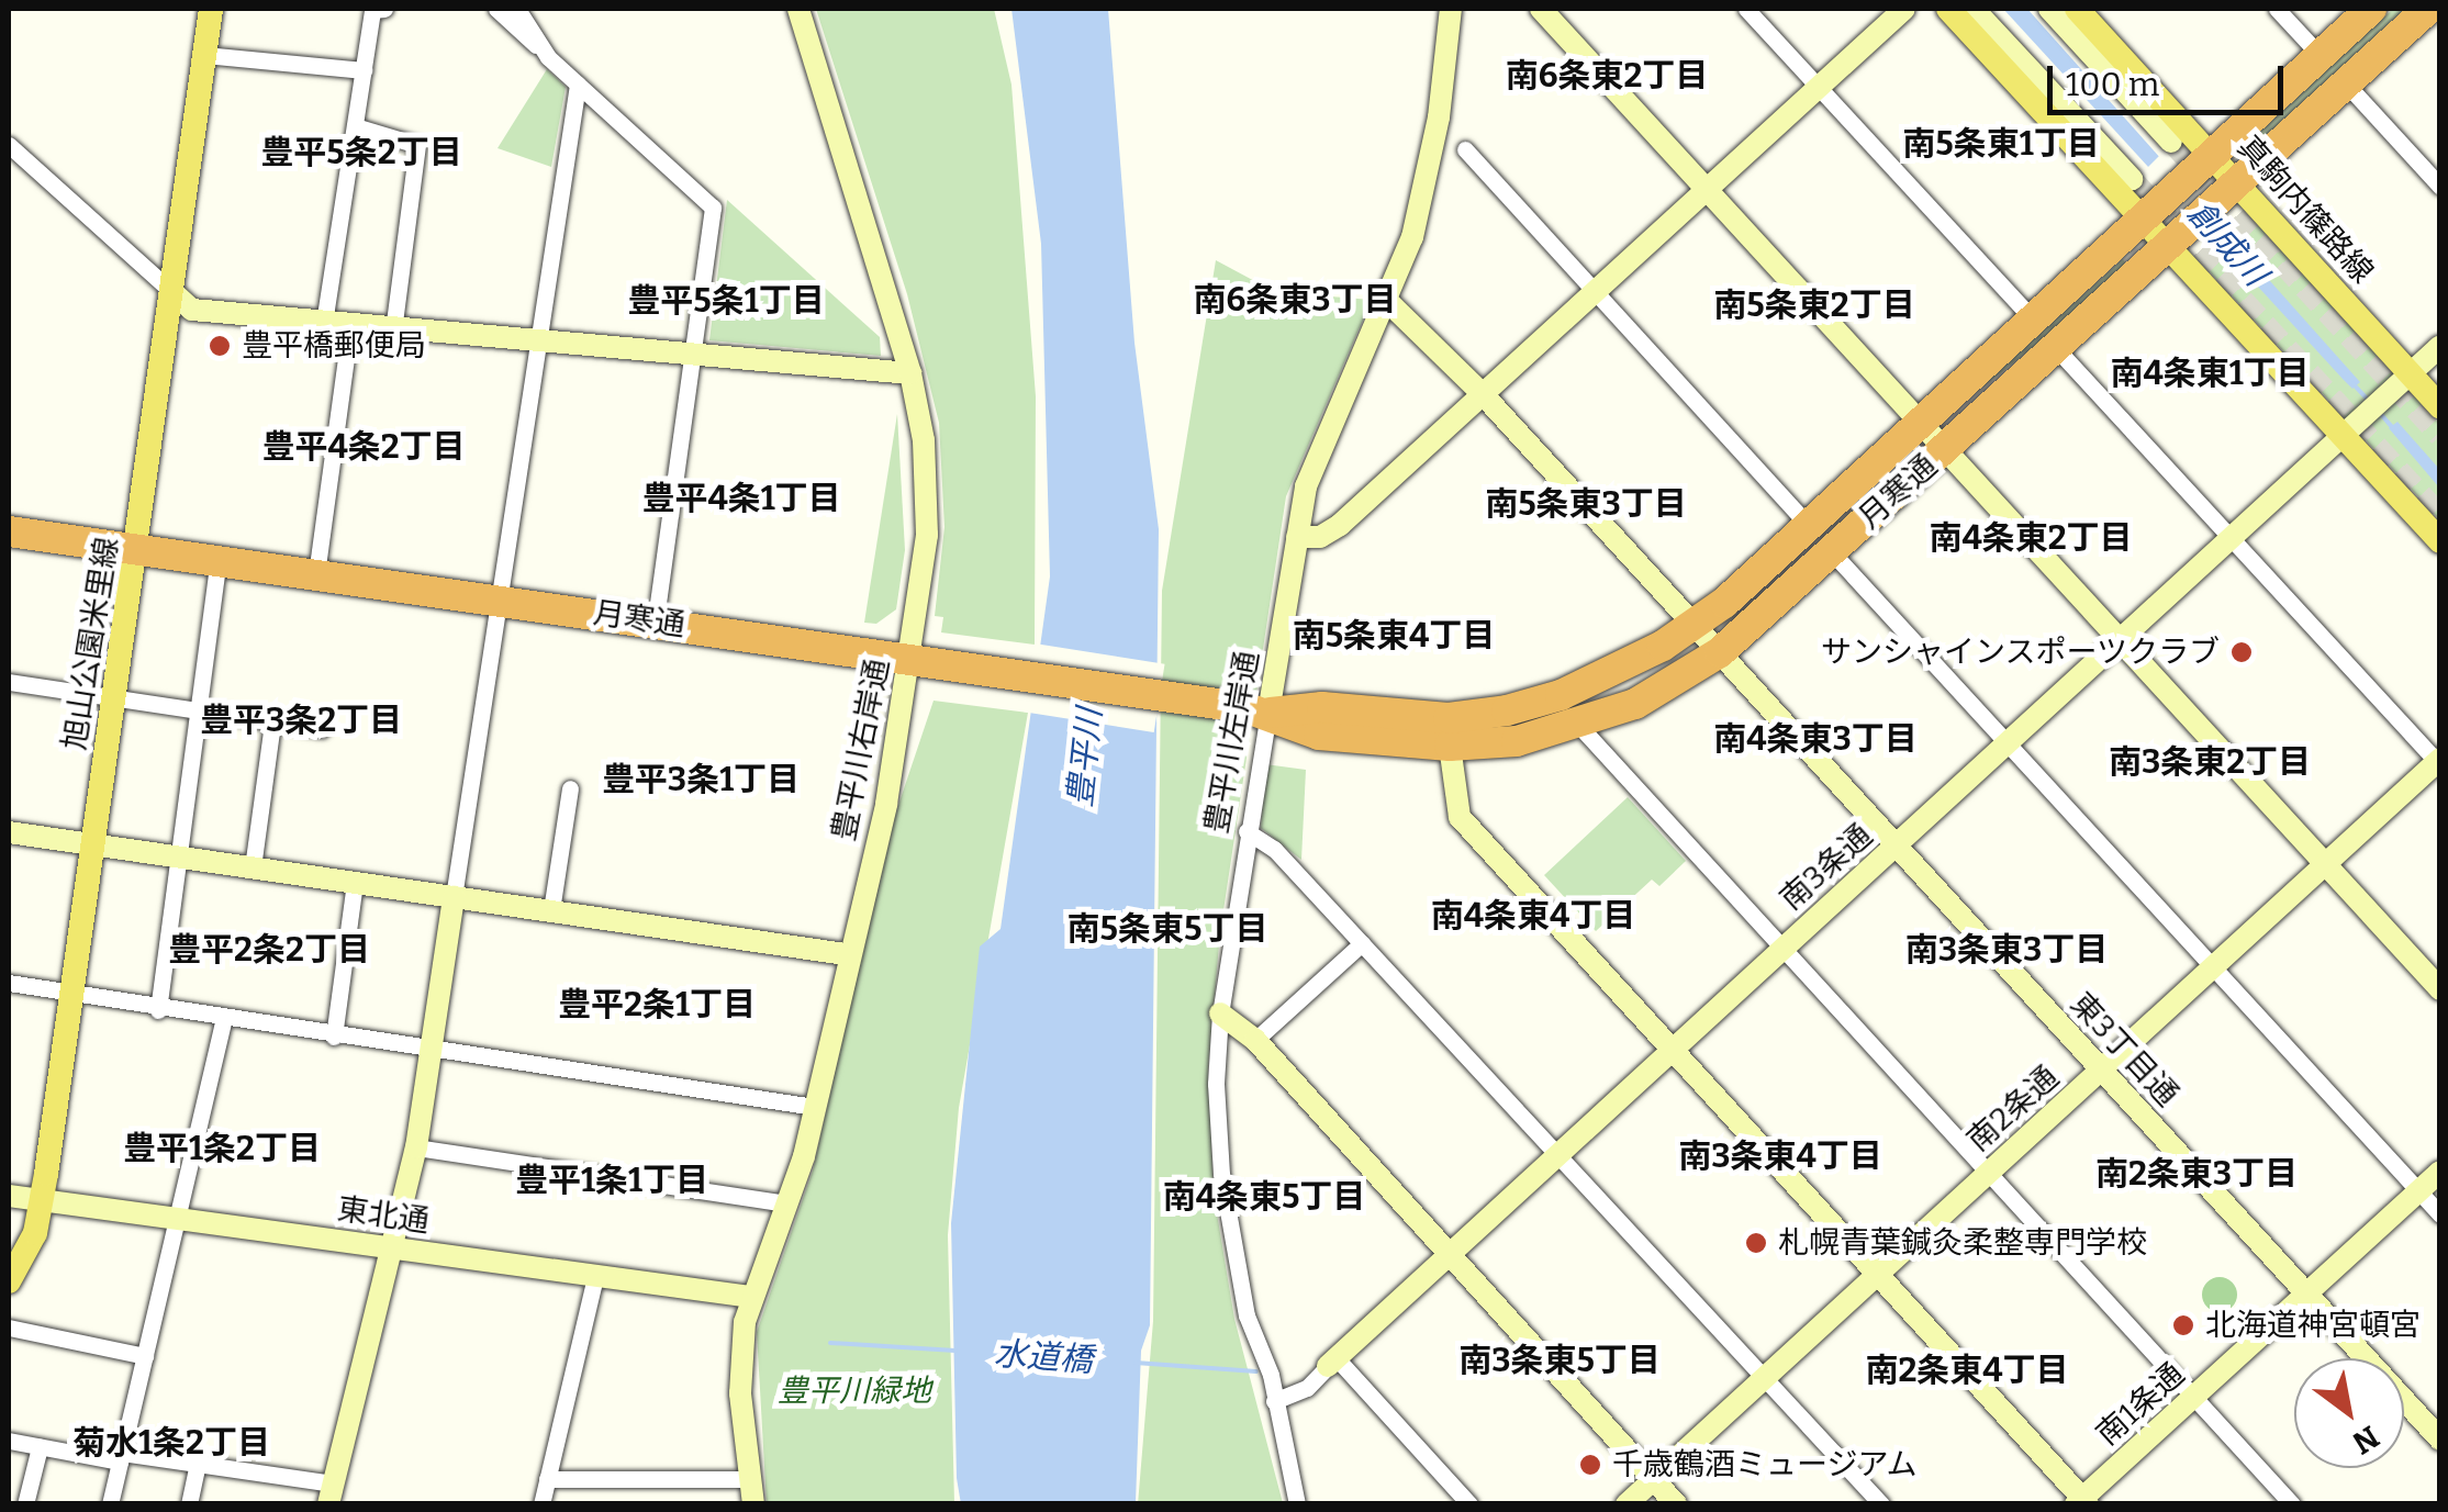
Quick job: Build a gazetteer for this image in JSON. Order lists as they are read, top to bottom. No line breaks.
{"streets":{"highway":["月寒通"],"main road":["真駒内篠路線","旭山公園米里線"],"street":["豊平川左岸通","豊平川右岸通","南3条通","東3丁目通","南2条通","東北通","南1条通"]},"crossings":[["真駒内篠路線","月寒通"],["真駒内篠路線","南3条通"],["月寒通","旭山公園米里線"],["月寒通","豊平川左岸通"],["月寒通","豊平川右岸通"],["月寒通","東3丁目通"],["旭山公園米里線","東北通"],["豊平川左岸通","東3丁目通"],["豊平川右岸通","東北通"],["南3条通","東3丁目通"],["東3丁目通","南2条通"],["東3丁目通","南1条通"]],"districts":["南6条東2丁目","南5条東1丁目","豊平5条2丁目","南6条東3丁目","豊平5条1丁目","南5条東2丁目","南4条東1丁目","豊平4条2丁目","豊平4条1丁目","南5条東3丁目","南4条東2丁目","南5条東4丁目","豊平3条2丁目","南4条東3丁目","南3条東2丁目","豊平3条1丁目","南4条東4丁目","南5条東5丁目","豊平2条2丁目","南3条東3丁目","豊平2条1丁目","豊平1条2丁目","南3条東4丁目","南2条東3丁目","豊平1条1丁目","南4条東5丁目","南3条東5丁目","南2条東4丁目","菊水1条2丁目"],"water":["創成川","豊平川","水道橋"],"parks":["豊平川緑地"],"places":["豊平橋郵便局","サンシャインスポーツクラブ","札幌青葉鍼灸柔整専門学校","北海道神宮頓宮","千歳鶴酒ミュージアム"],"scale_bar":"100 m","north":"bottom right"}
